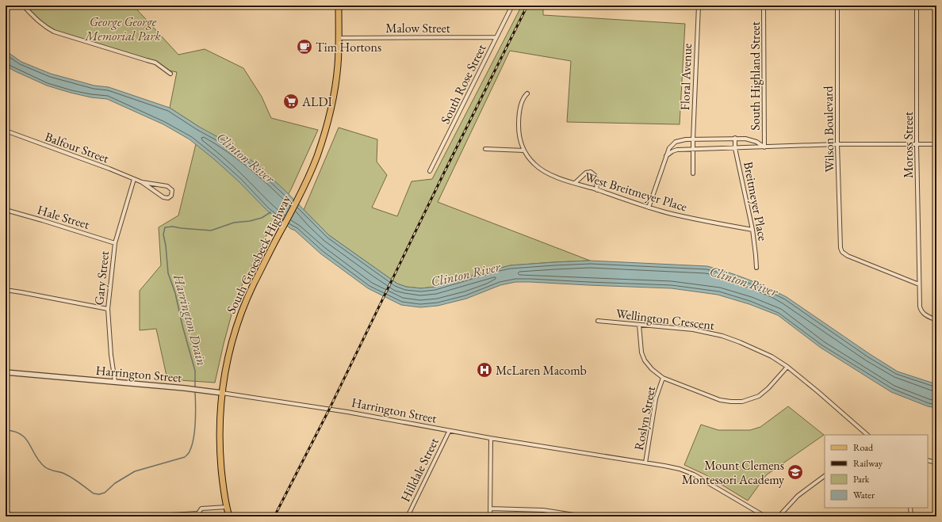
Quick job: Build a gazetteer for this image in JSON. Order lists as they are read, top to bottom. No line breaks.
{"streets":{"main road":["South Groesbeck Highway"],"street":["Malow Street","South Highland Street","Floral Avenue","South Rose Street","Wilson Boulevard","Moross Street","Balfour Street","West Breitmeyer Place","Breitmeyer Place","Hale Street","Gary Street","Wellington Crescent","Harrington Street","Roslyn Street","Hilldale Street"]},"crossings":[["Malow Street","South Rose Street"],["Malow Street","South Groesbeck Highway"],["Wilson Boulevard","Moross Street"],["Balfour Street","Gary Street"],["West Breitmeyer Place","Breitmeyer Place"],["Hale Street","Gary Street"],["South Groesbeck Highway","Harrington Street"],["Gary Street","Harrington Street"],["Harrington Street","Roslyn Street"],["Harrington Street","Hilldale Street"]],"water":["Clinton River","Harrington Drain"],"parks":["George George Memorial Park"],"places":{"cafe":["Tim Hortons"],"supermarket":["ALDI"],"hospital":["McLaren Macomb"],"school or university":["Mount Clemens Montessori Academy"]},"legend":["Road","Railway","Park","Water"]}
